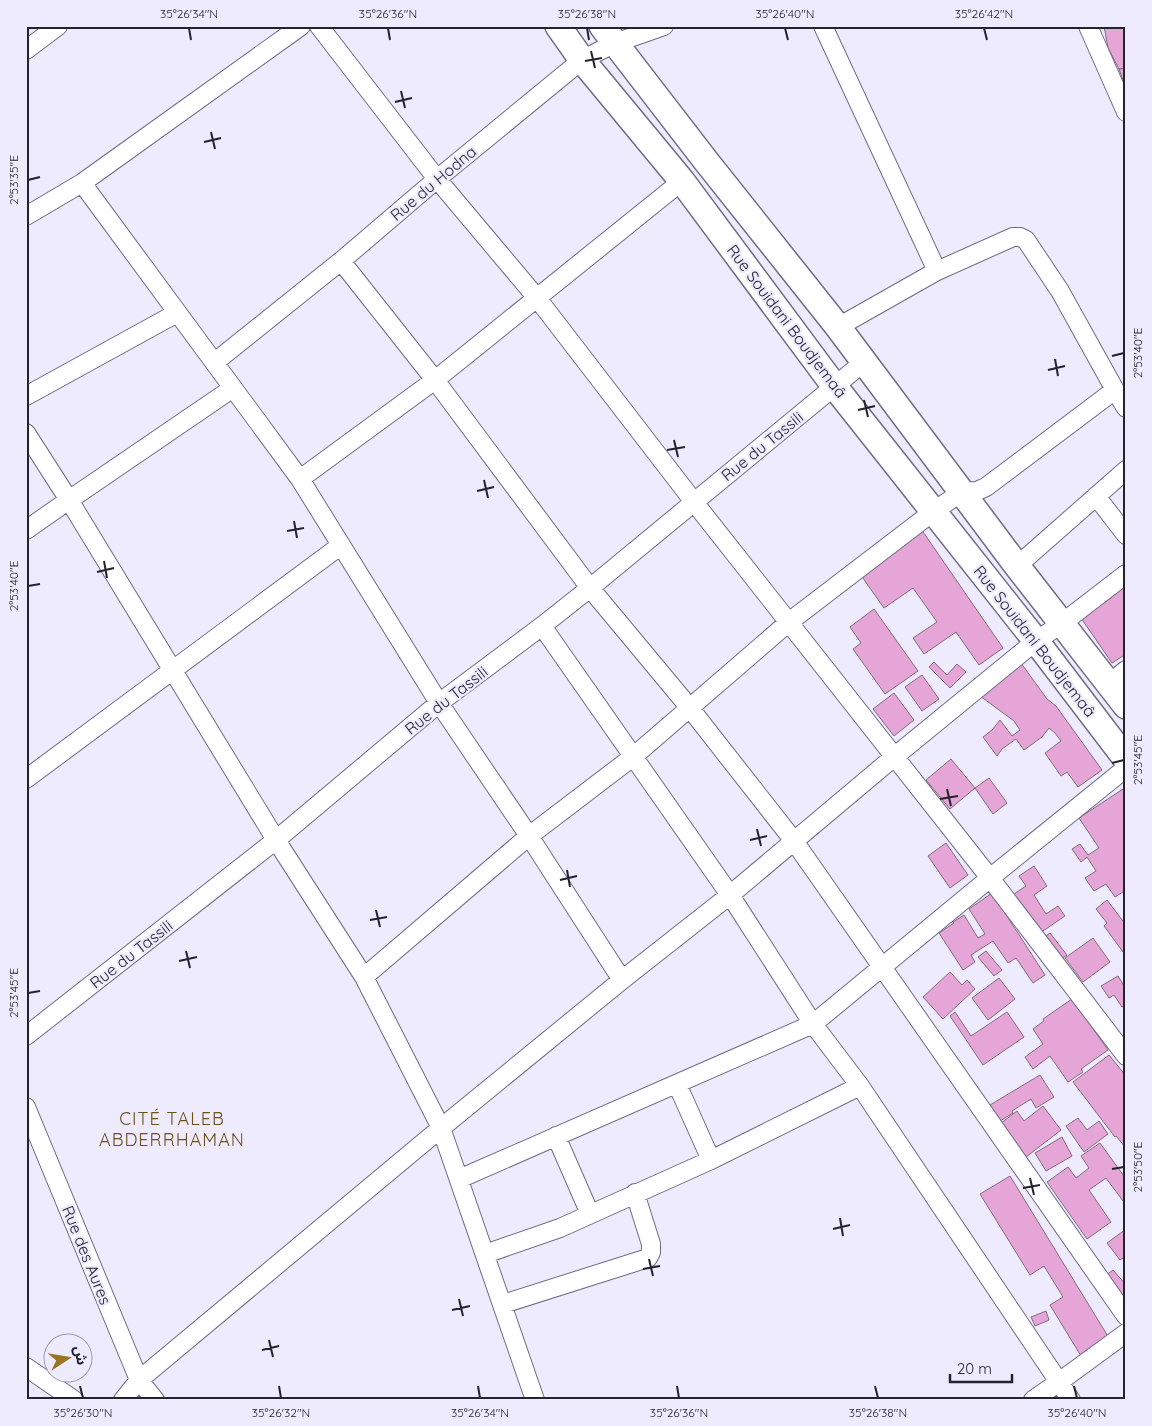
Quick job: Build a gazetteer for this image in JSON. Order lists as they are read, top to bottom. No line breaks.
{"streets":{"main road":["Rue Souidani Boudjemaâ"],"street":["Rue du Hodna","Rue du Tassili","Rue des Aures"]},"crossings":[["Rue du Hodna","Rue Souidani Boudjemaâ"],["Rue Souidani Boudjemaâ","Rue du Tassili"]],"districts":["CITÉ TALEB ABDERRHAMAN"],"scale_bar":"20 m","north":"right","coordinates":["35°26'34\"N","35°26'36\"N","35°26'38\"N","35°26'40\"N","35°26'42\"N","2°53'35\"E","2°53'40\"E","2°53'45\"E","2°53'50\"E","35°26'30\"N","35°26'32\"N"]}
